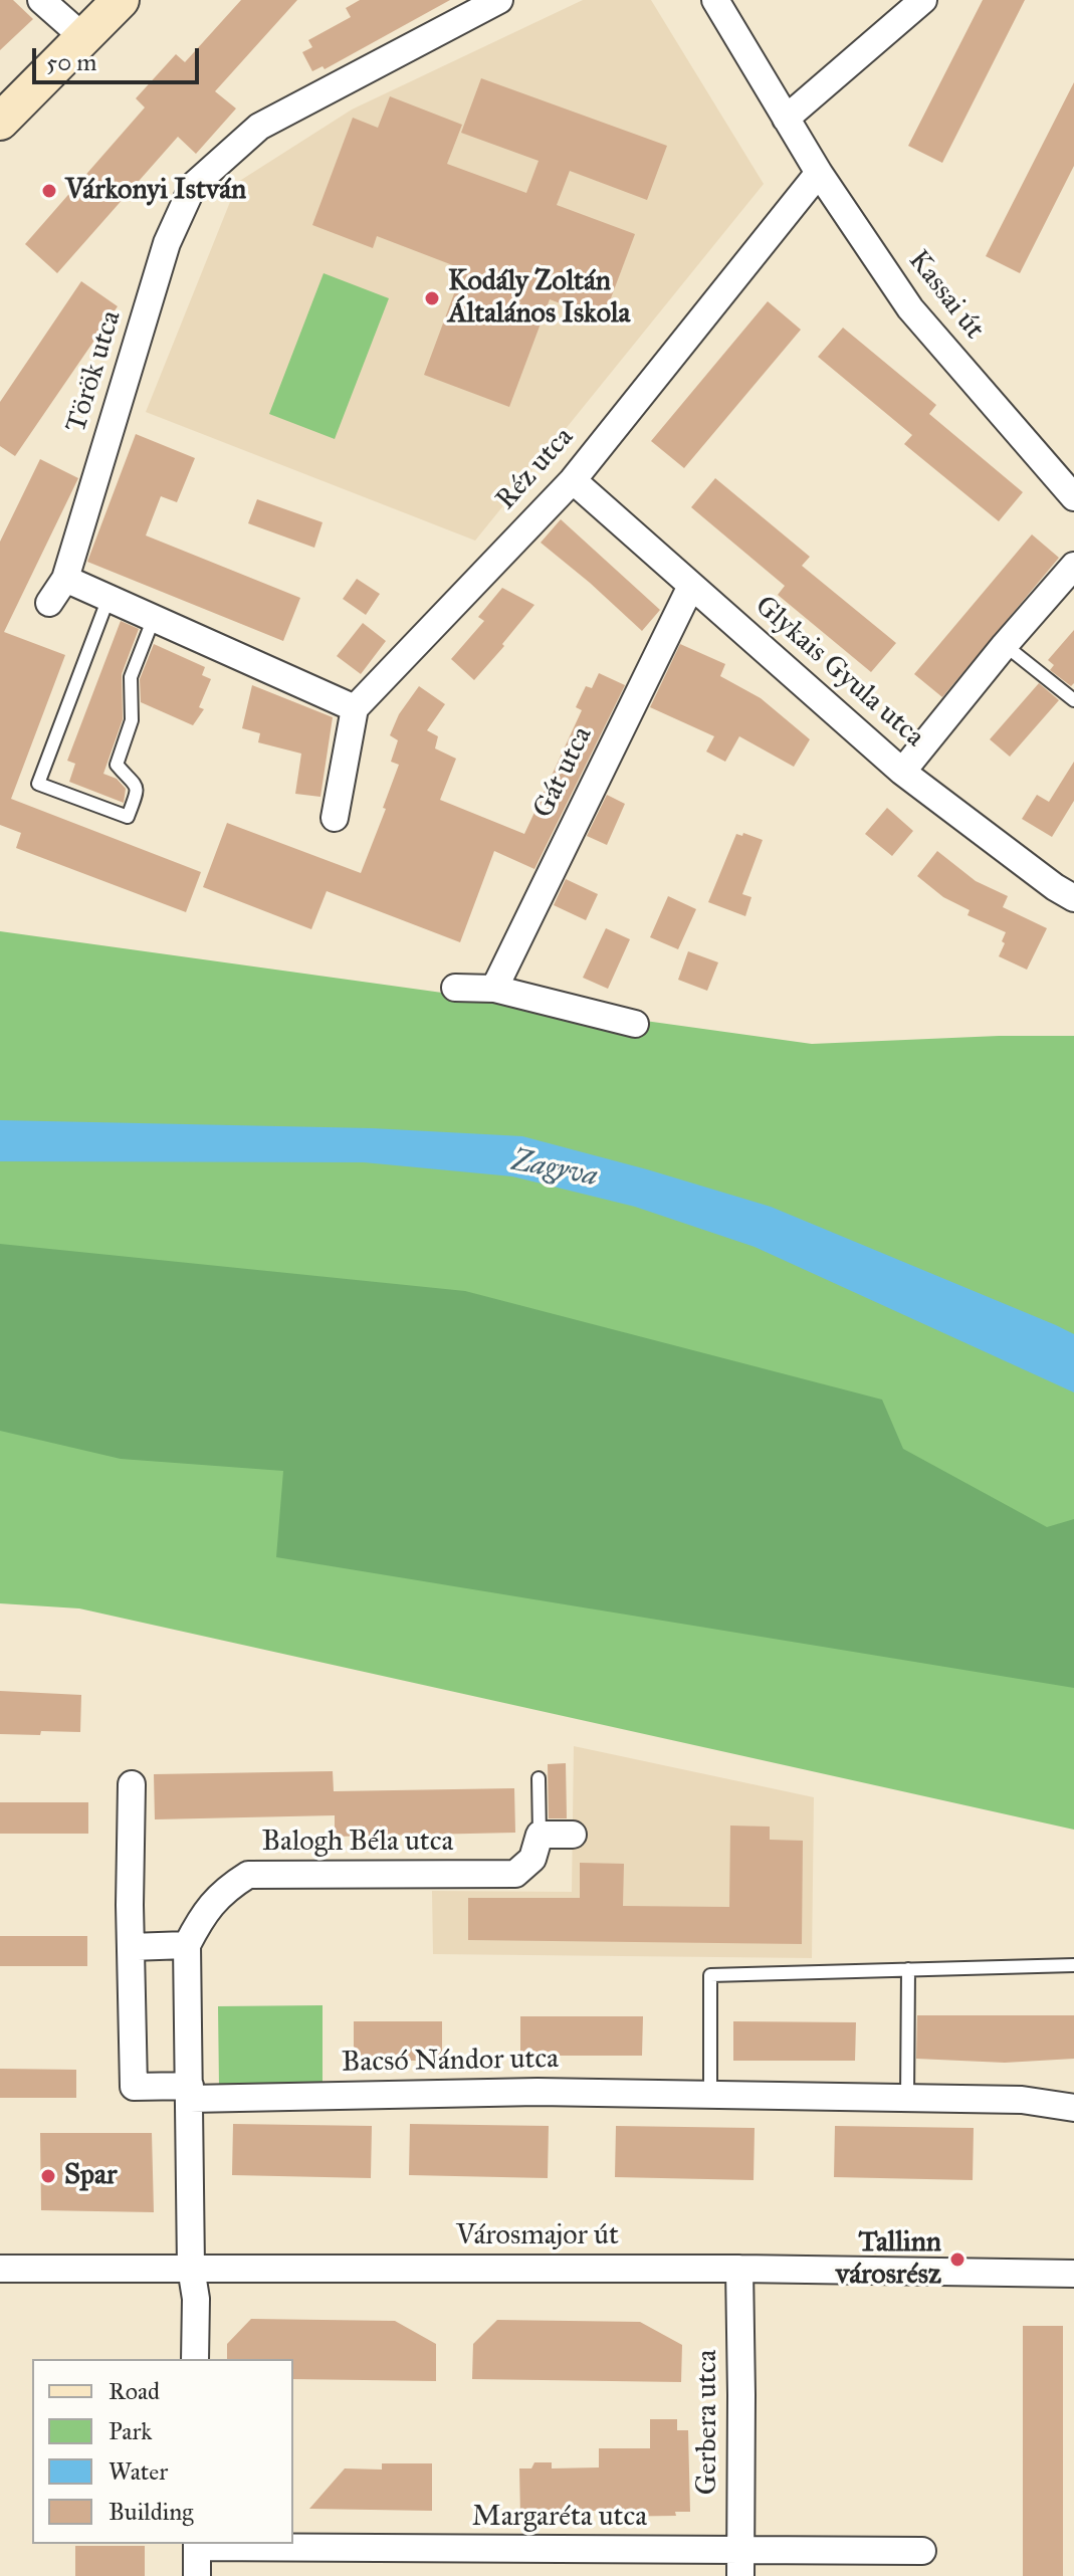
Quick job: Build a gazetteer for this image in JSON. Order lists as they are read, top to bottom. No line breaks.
{"streets":{"street":["Kassai út","Török utca","Réz utca","Glykais Gyula utca","Gát utca","Balogh Béla utca","Bacsó Nándor utca","Városmajor út","Gerbera utca","Margaréta utca"]},"crossings":[["Kassai út","Réz utca"],["Réz utca","Glykais Gyula utca"],["Glykais Gyula utca","Gát utca"],["Városmajor út","Gerbera utca"],["Gerbera utca","Margaréta utca"]],"water":["Zagyva"],"places":["Várkonyi István","Kodály Zoltán Általános Iskola","Spar","Tallinn városrész"],"legend":["Road","Park","Water","Building"],"scale_bar":"50 m"}
